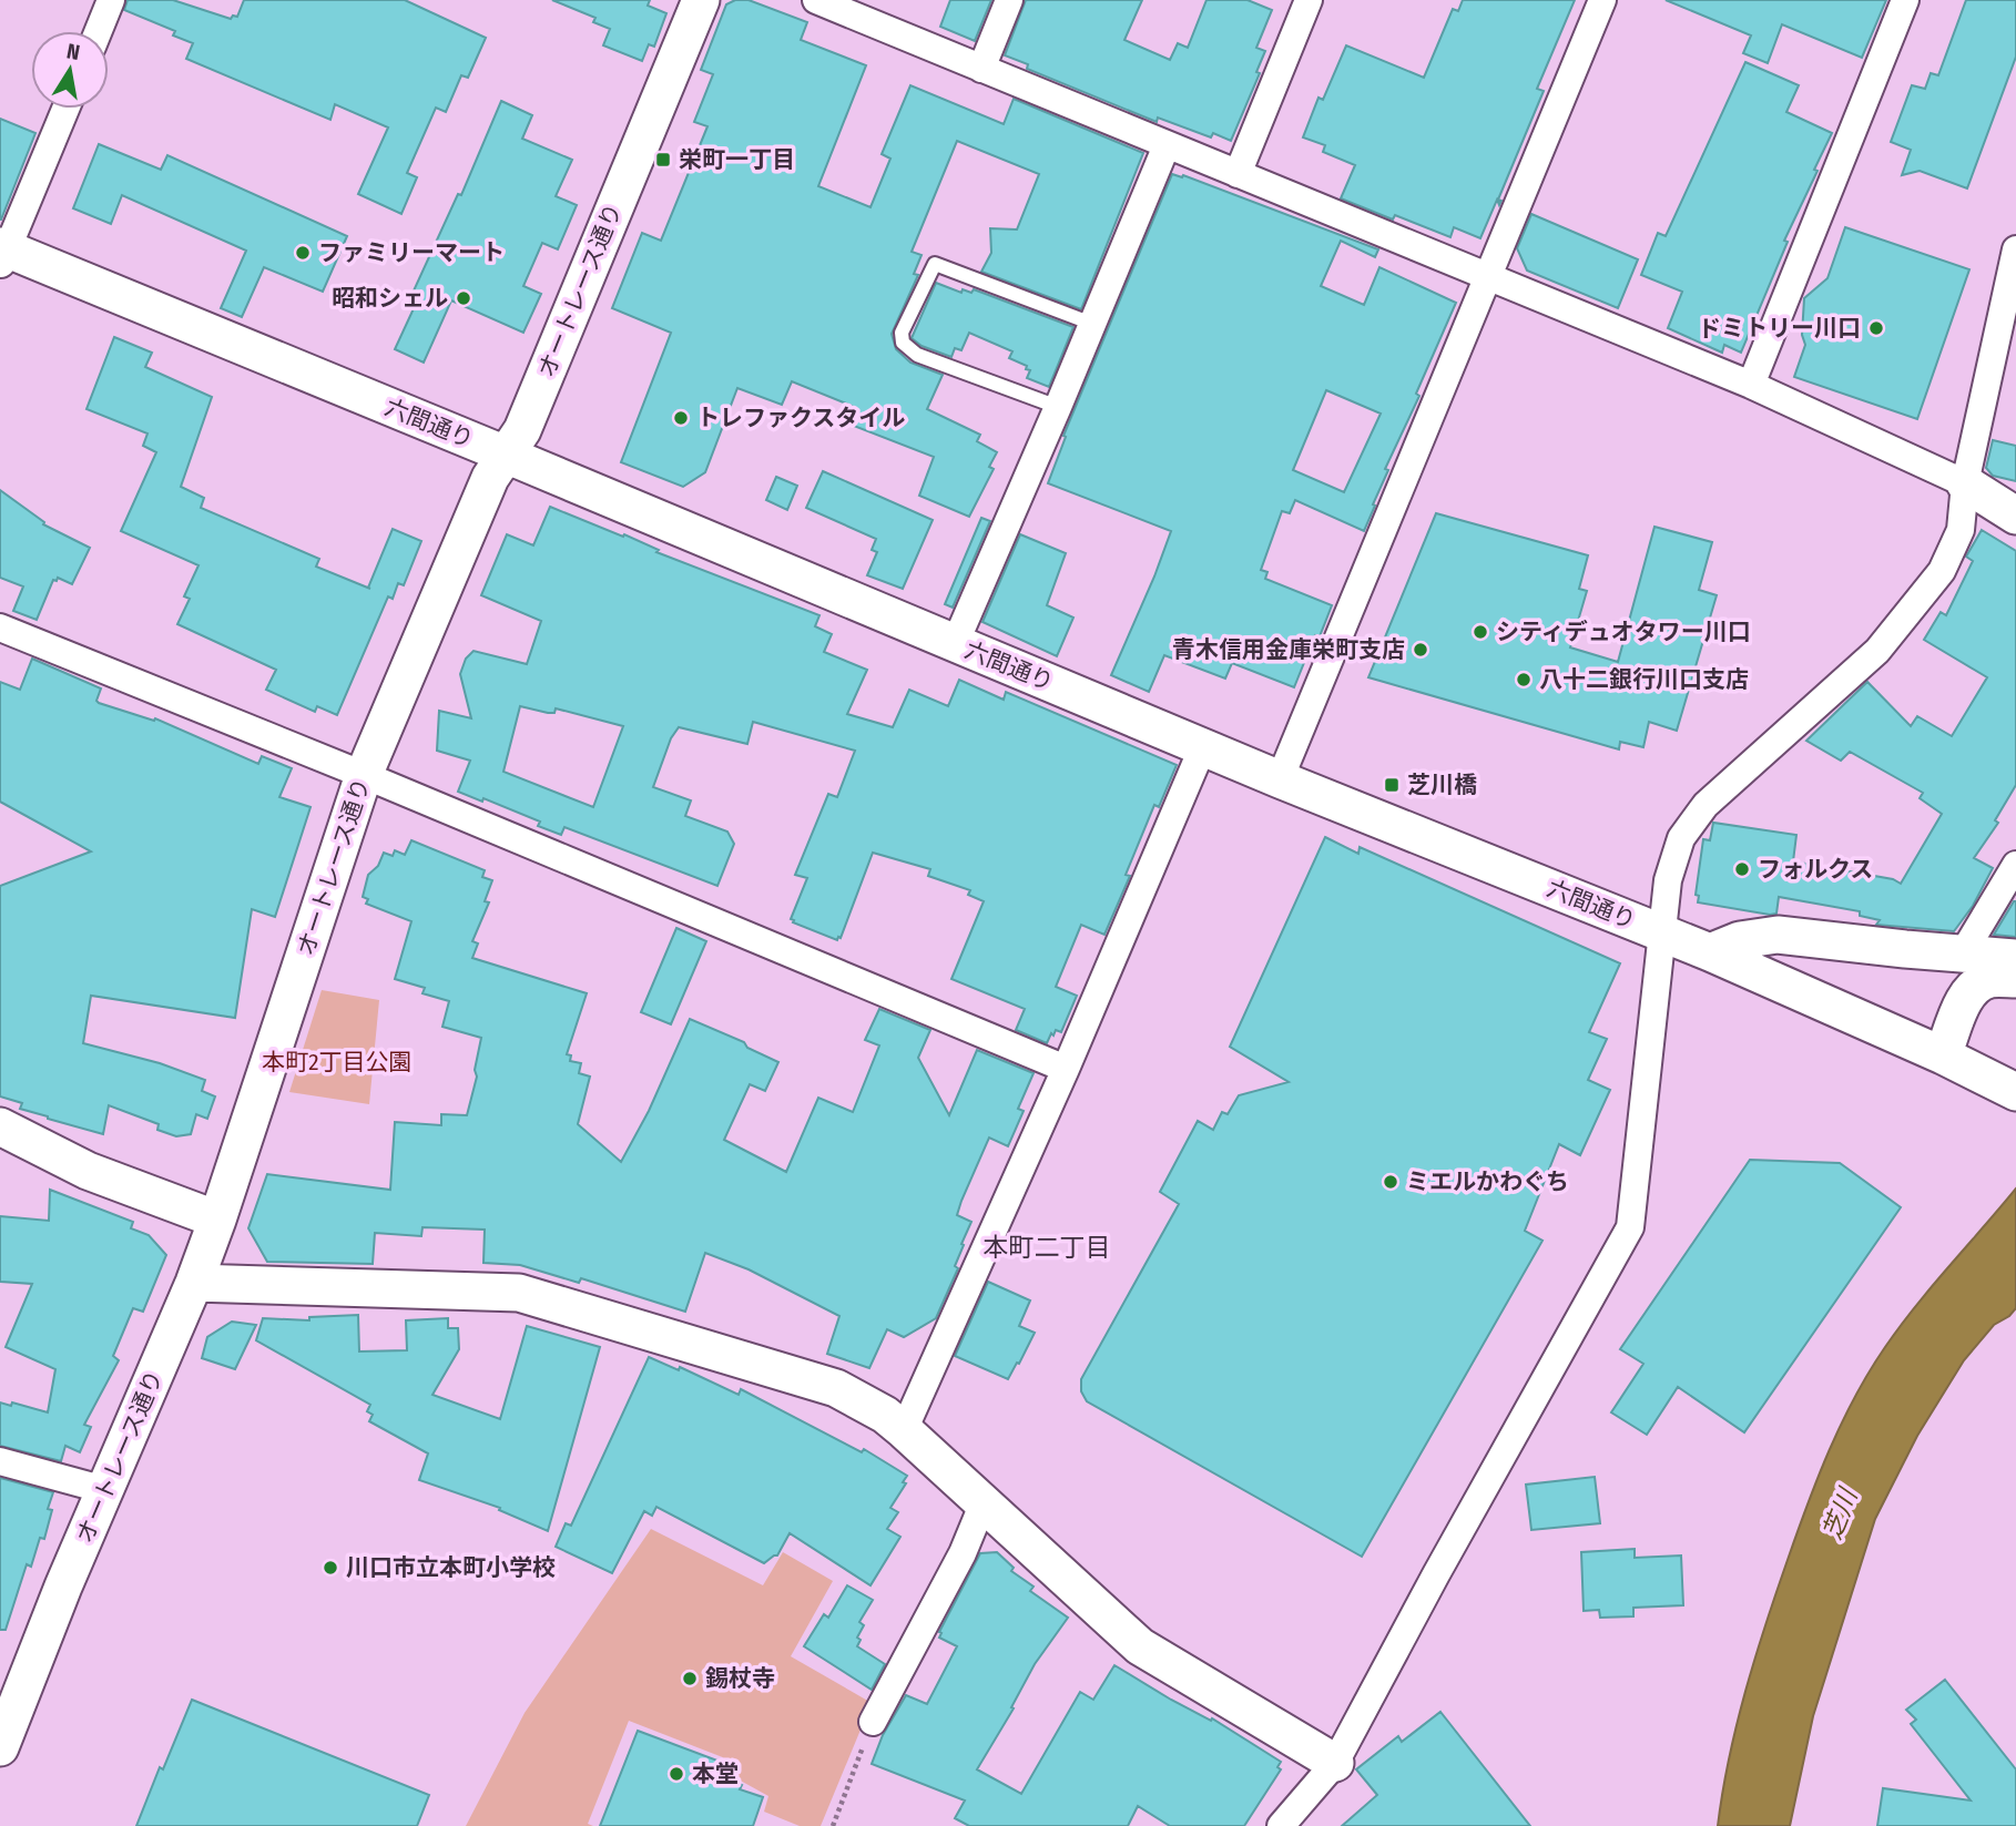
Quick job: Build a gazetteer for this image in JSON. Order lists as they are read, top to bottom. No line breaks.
{"streets":{"street":["オートレース通り","六間通り"]},"crossings":[["オートレース通り","六間通り"]],"districts":["本町二丁目"],"water":["芝川"],"parks":["本町2丁目公園"],"places":{"transit":["栄町一丁目","芝川橋"],"other":["ファミリーマート","昭和シェル","ドミトリー川口","トレファクスタイル","シティデュオタワー川口","青木信用金庫栄町支店","八十二銀行川口支店","フォルクス","ミエルかわぐち","川口市立本町小学校","錫杖寺","本堂"]},"north":"top"}
